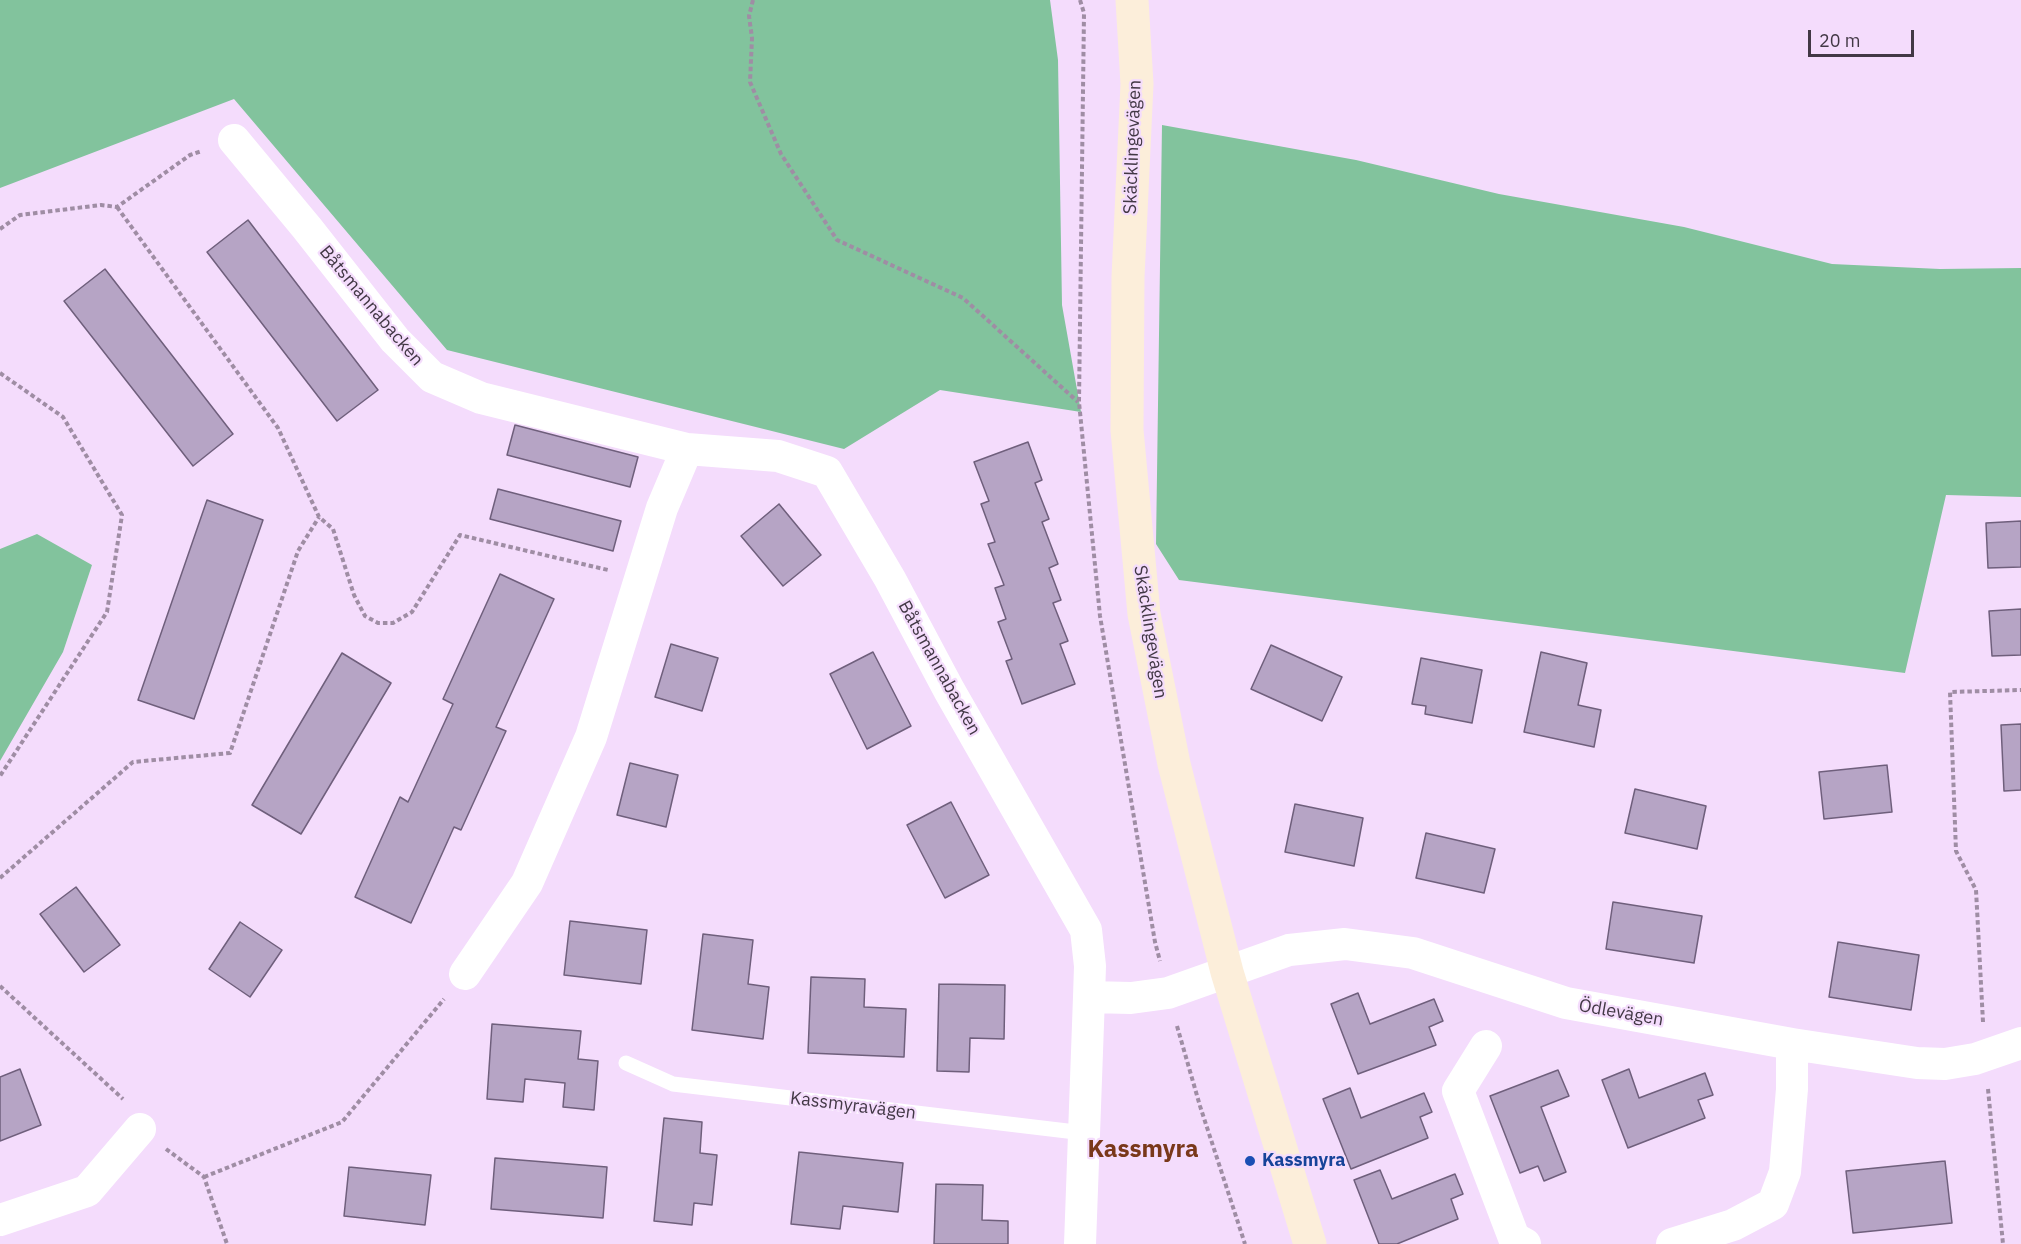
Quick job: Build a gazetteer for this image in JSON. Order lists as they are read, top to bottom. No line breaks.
{"streets":{"street":["Skäcklingevägen","Båtsmannabacken","Ödlevägen"],"lane":["Kassmyravägen"]},"crossings":[["Skäcklingevägen","Ödlevägen"]],"districts":["Kassmyra"],"places":["Kassmyra"],"scale_bar":"20 m"}
